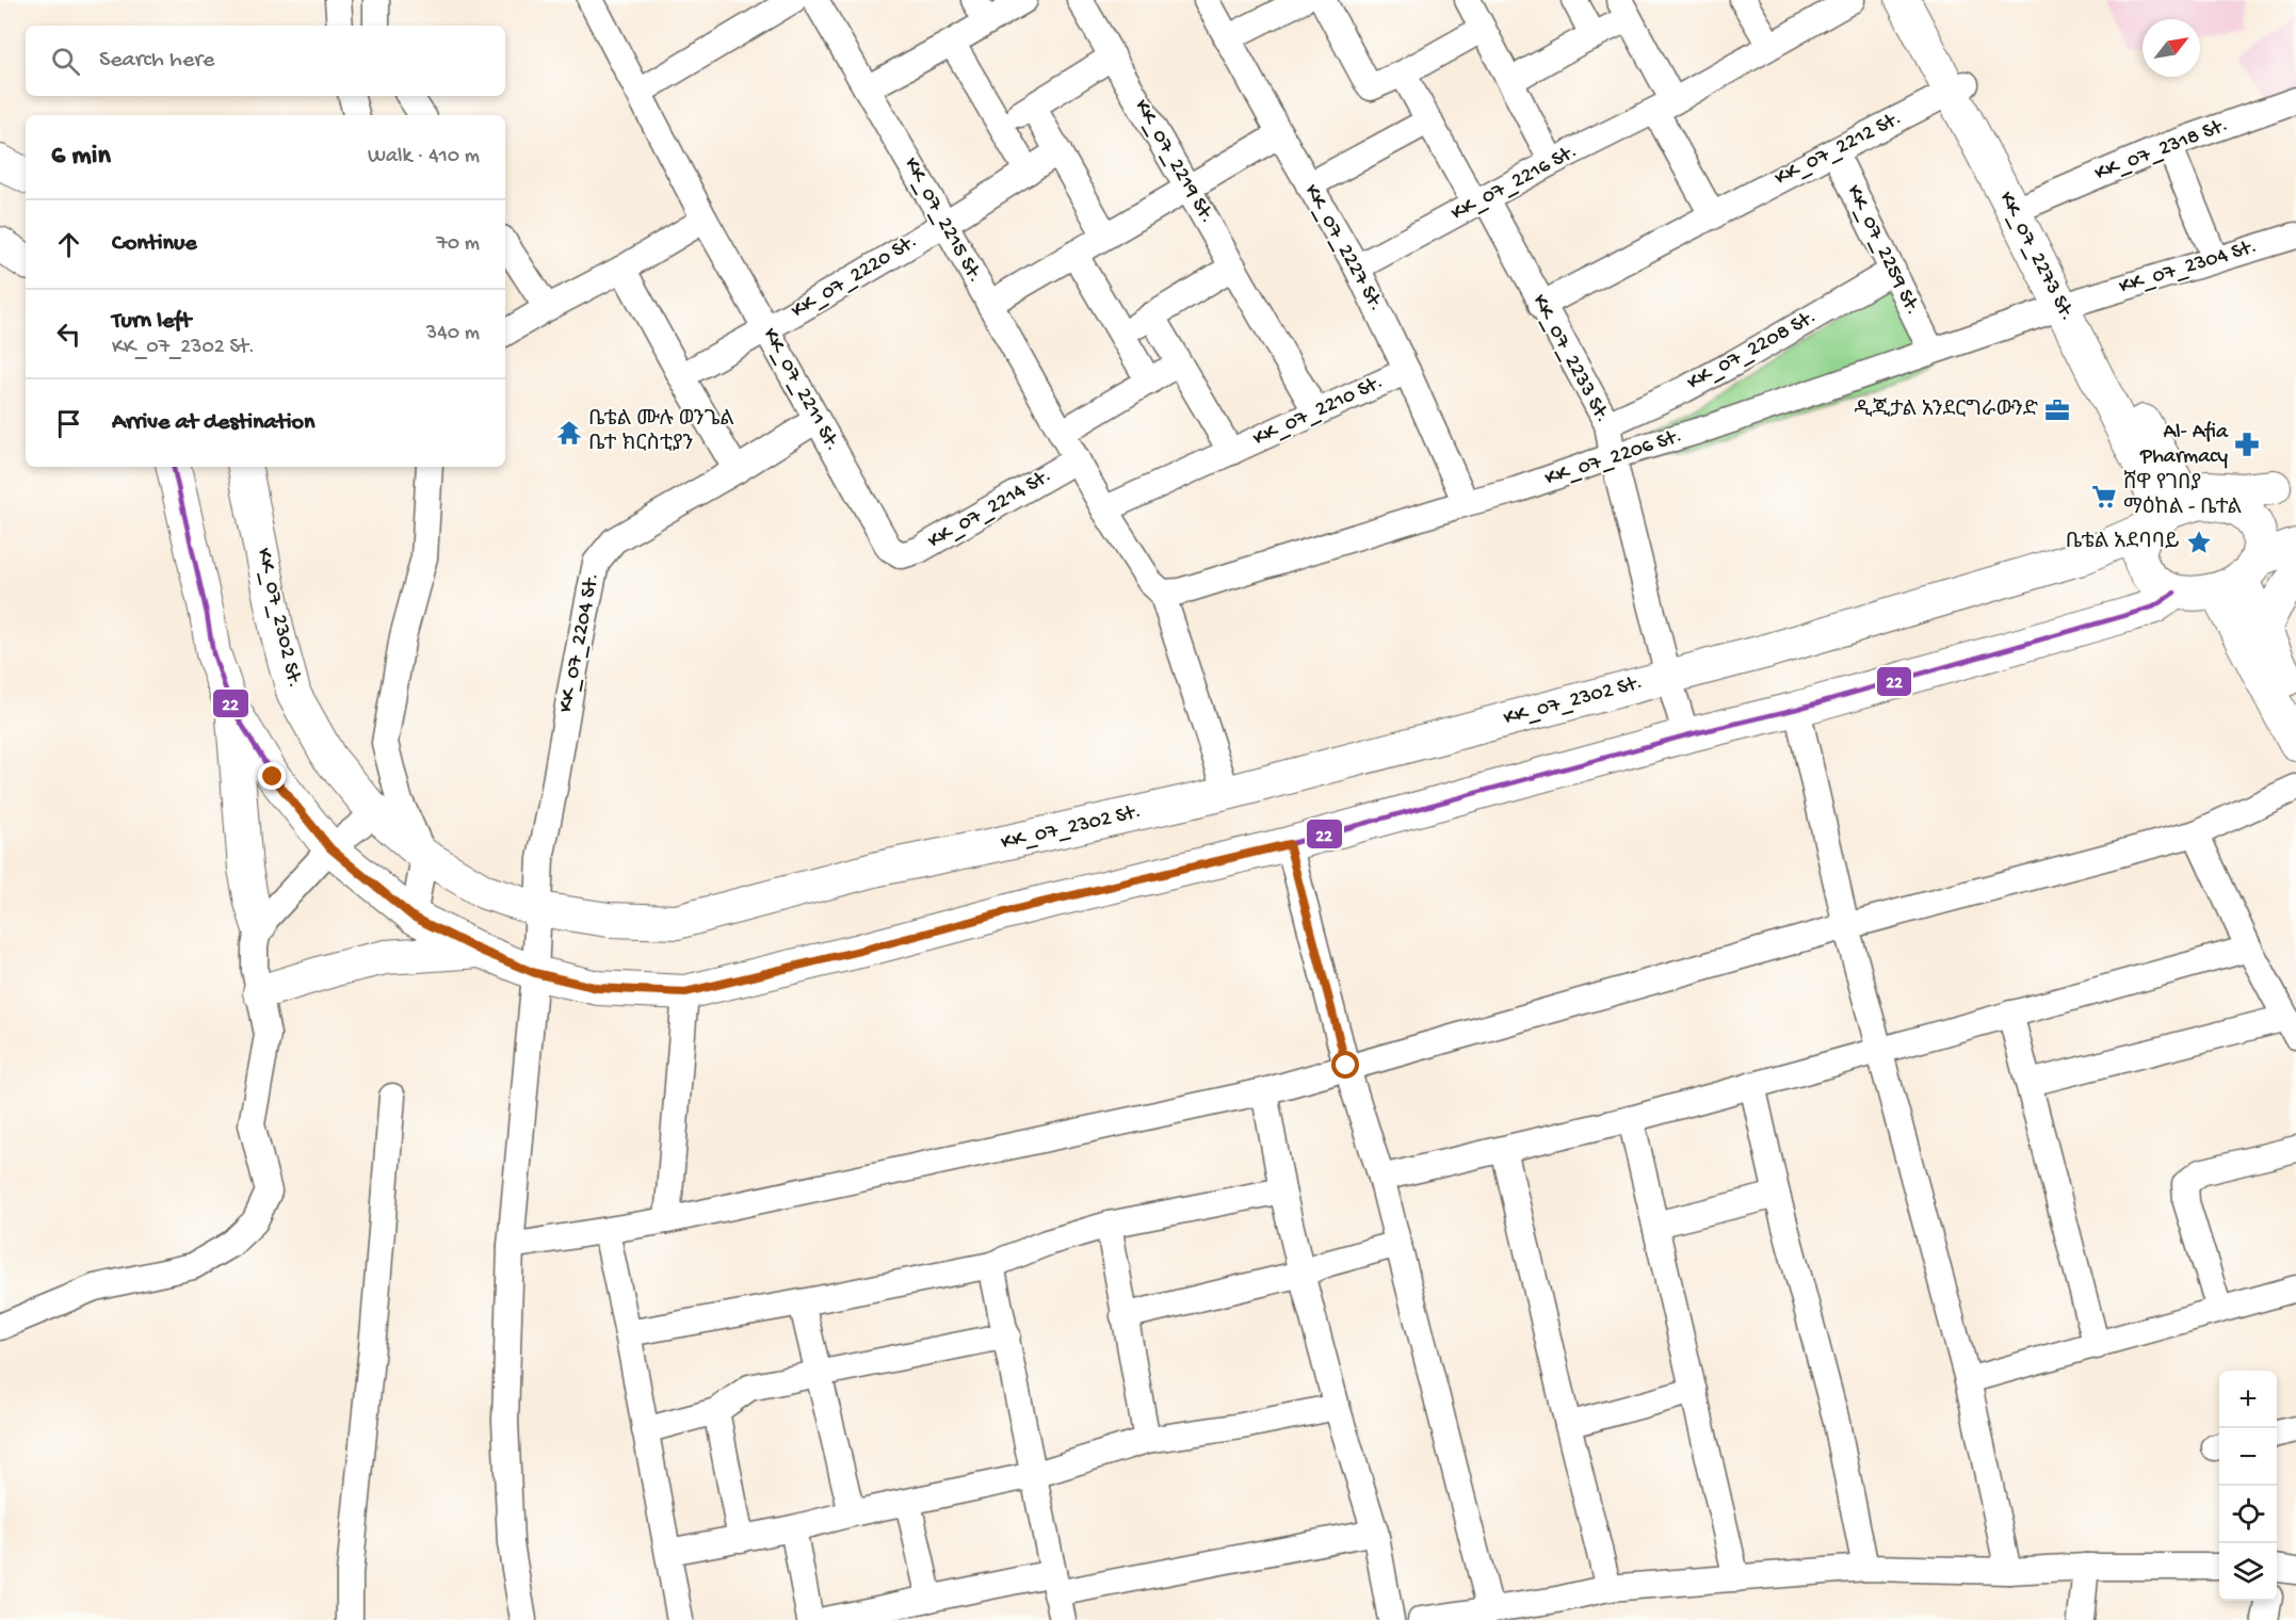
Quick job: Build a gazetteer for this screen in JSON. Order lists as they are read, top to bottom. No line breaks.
{"streets":{"main road":["KK_07_2273 St.","KK_07_2302 St."],"street":["KK_07_2212 St.","KK_07_2318 St.","KK_07_2219 St.","KK_07_2216 St.","KK_07_2215 St.","KK_07_2227 St.","KK_07_2259 St.","KK_07_2304 St.","KK_07_2220 St.","KK_07_2208 St.","KK_07_2233 St.","KK_07_2211 St.","KK_07_2210 St.","KK_07_2206 St.","KK_07_2214 St.","KK_07_2204 St."]},"crossings":[["KK_07_2212 St.","KK_07_2259 St."],["KK_07_2212 St.","KK_07_2273 St."],["KK_07_2212 St.","KK_07_2233 St."],["KK_07_2318 St.","KK_07_2273 St."],["KK_07_2219 St.","KK_07_2210 St."],["KK_07_2216 St.","KK_07_2227 St."],["KK_07_2216 St.","KK_07_2233 St."],["KK_07_2215 St.","KK_07_2220 St."],["KK_07_2215 St.","KK_07_2210 St."],["KK_07_2215 St.","KK_07_2206 St."],["KK_07_2215 St.","KK_07_2214 St."],["KK_07_2227 St.","KK_07_2210 St."],["KK_07_2227 St.","KK_07_2206 St."],["KK_07_2259 St.","KK_07_2208 St."],["KK_07_2259 St.","KK_07_2206 St."],["KK_07_2273 St.","KK_07_2304 St."],["KK_07_2273 St.","KK_07_2206 St."],["KK_07_2273 St.","KK_07_2302 St."],["KK_07_2304 St.","KK_07_2206 St."],["KK_07_2220 St.","KK_07_2211 St."],["KK_07_2208 St.","KK_07_2233 St."],["KK_07_2233 St.","KK_07_2206 St."],["KK_07_2233 St.","KK_07_2302 St."],["KK_07_2211 St.","KK_07_2214 St."],["KK_07_2211 St.","KK_07_2204 St."],["KK_07_2302 St.","KK_07_2204 St."]],"places":{"office":["ዲጂታል አንደርግራውንድ"],"temple":["ቤቴል ሙሉ ወንጌል ቤተ ክርስቲያን"],"pharmacy":["Al- Afia Pharmacy"],"supermarket":["ሸዋ የገበያ ማዕከል - ቤተል"],"place":["ቤቴል አደባባይ"]},"lines":["transit line 22"],"north":"top right","page":{"search":"Search here","heading":["6 min","Walk · 410 m"],"list":[["Continue","70 m"],["Turn left","KK_07_2302 St.","340 m"],"Arrive at destination"],"map_buttons":["+","−"]}}
